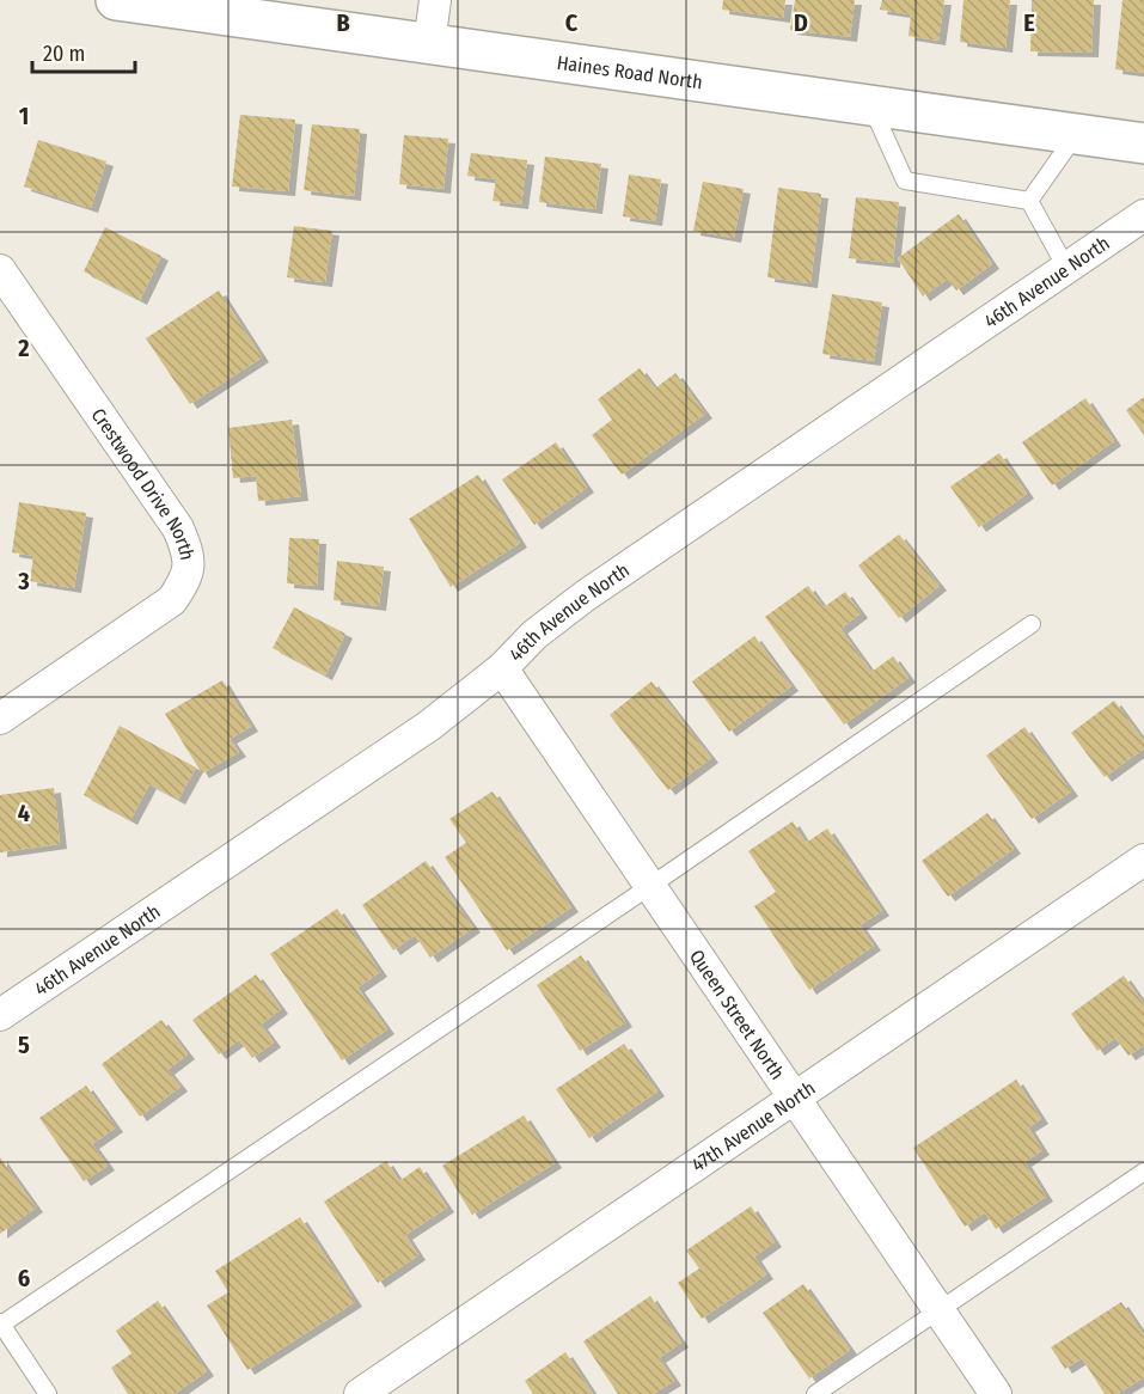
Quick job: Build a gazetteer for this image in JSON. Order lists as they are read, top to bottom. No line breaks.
{"streets":{"street":["Haines Road North","46th Avenue North","Crestwood Drive North","Queen Street North","47th Avenue North"]},"crossings":[["46th Avenue North","Queen Street North"],["Queen Street North","47th Avenue North"]],"scale_bar":"20 m","grid":{"columns":["B","C","D","E"],"rows":["1","2","3","4","5","6"]}}
